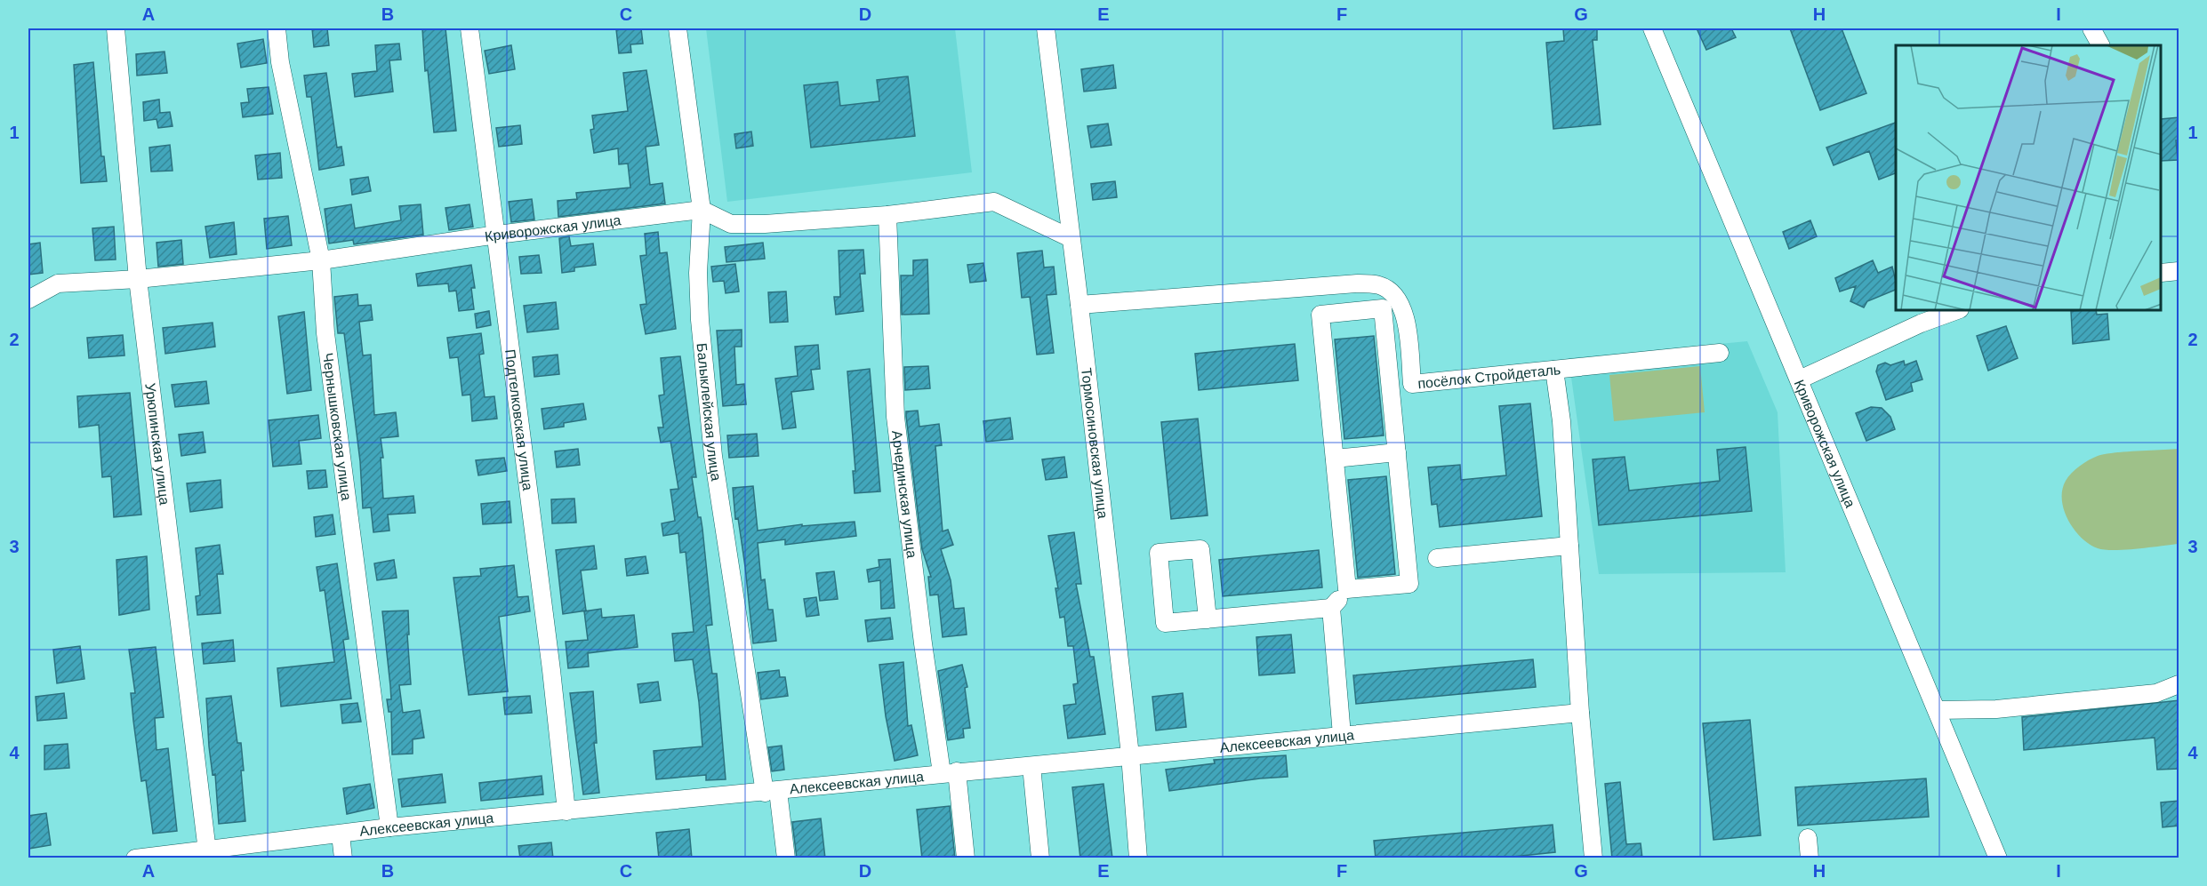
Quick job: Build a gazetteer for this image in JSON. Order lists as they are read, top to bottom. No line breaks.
{"streets":{"street":["Криворожская улица","посёлок Стройдеталь","Балыклейская улица","Подтелковская улица","Чернышковская улица","Тормосиновская улица","Урюпинская улица","Арчединская улица","Алексеевская улица"]},"crossings":[["Криворожская улица","Балыклейская улица"],["Криворожская улица","Подтелковская улица"],["Криворожская улица","Чернышковская улица"],["Криворожская улица","Урюпинская улица"],["посёлок Стройдеталь","Тормосиновская улица"],["Балыклейская улица","Алексеевская улица"],["Подтелковская улица","Алексеевская улица"],["Чернышковская улица","Алексеевская улица"],["Тормосиновская улица","Алексеевская улица"],["Урюпинская улица","Алексеевская улица"],["Арчединская улица","Алексеевская улица"]],"grid":{"columns":["A","B","C","D","E","F","G","H","I"],"rows":["1","2","3","4"]}}
